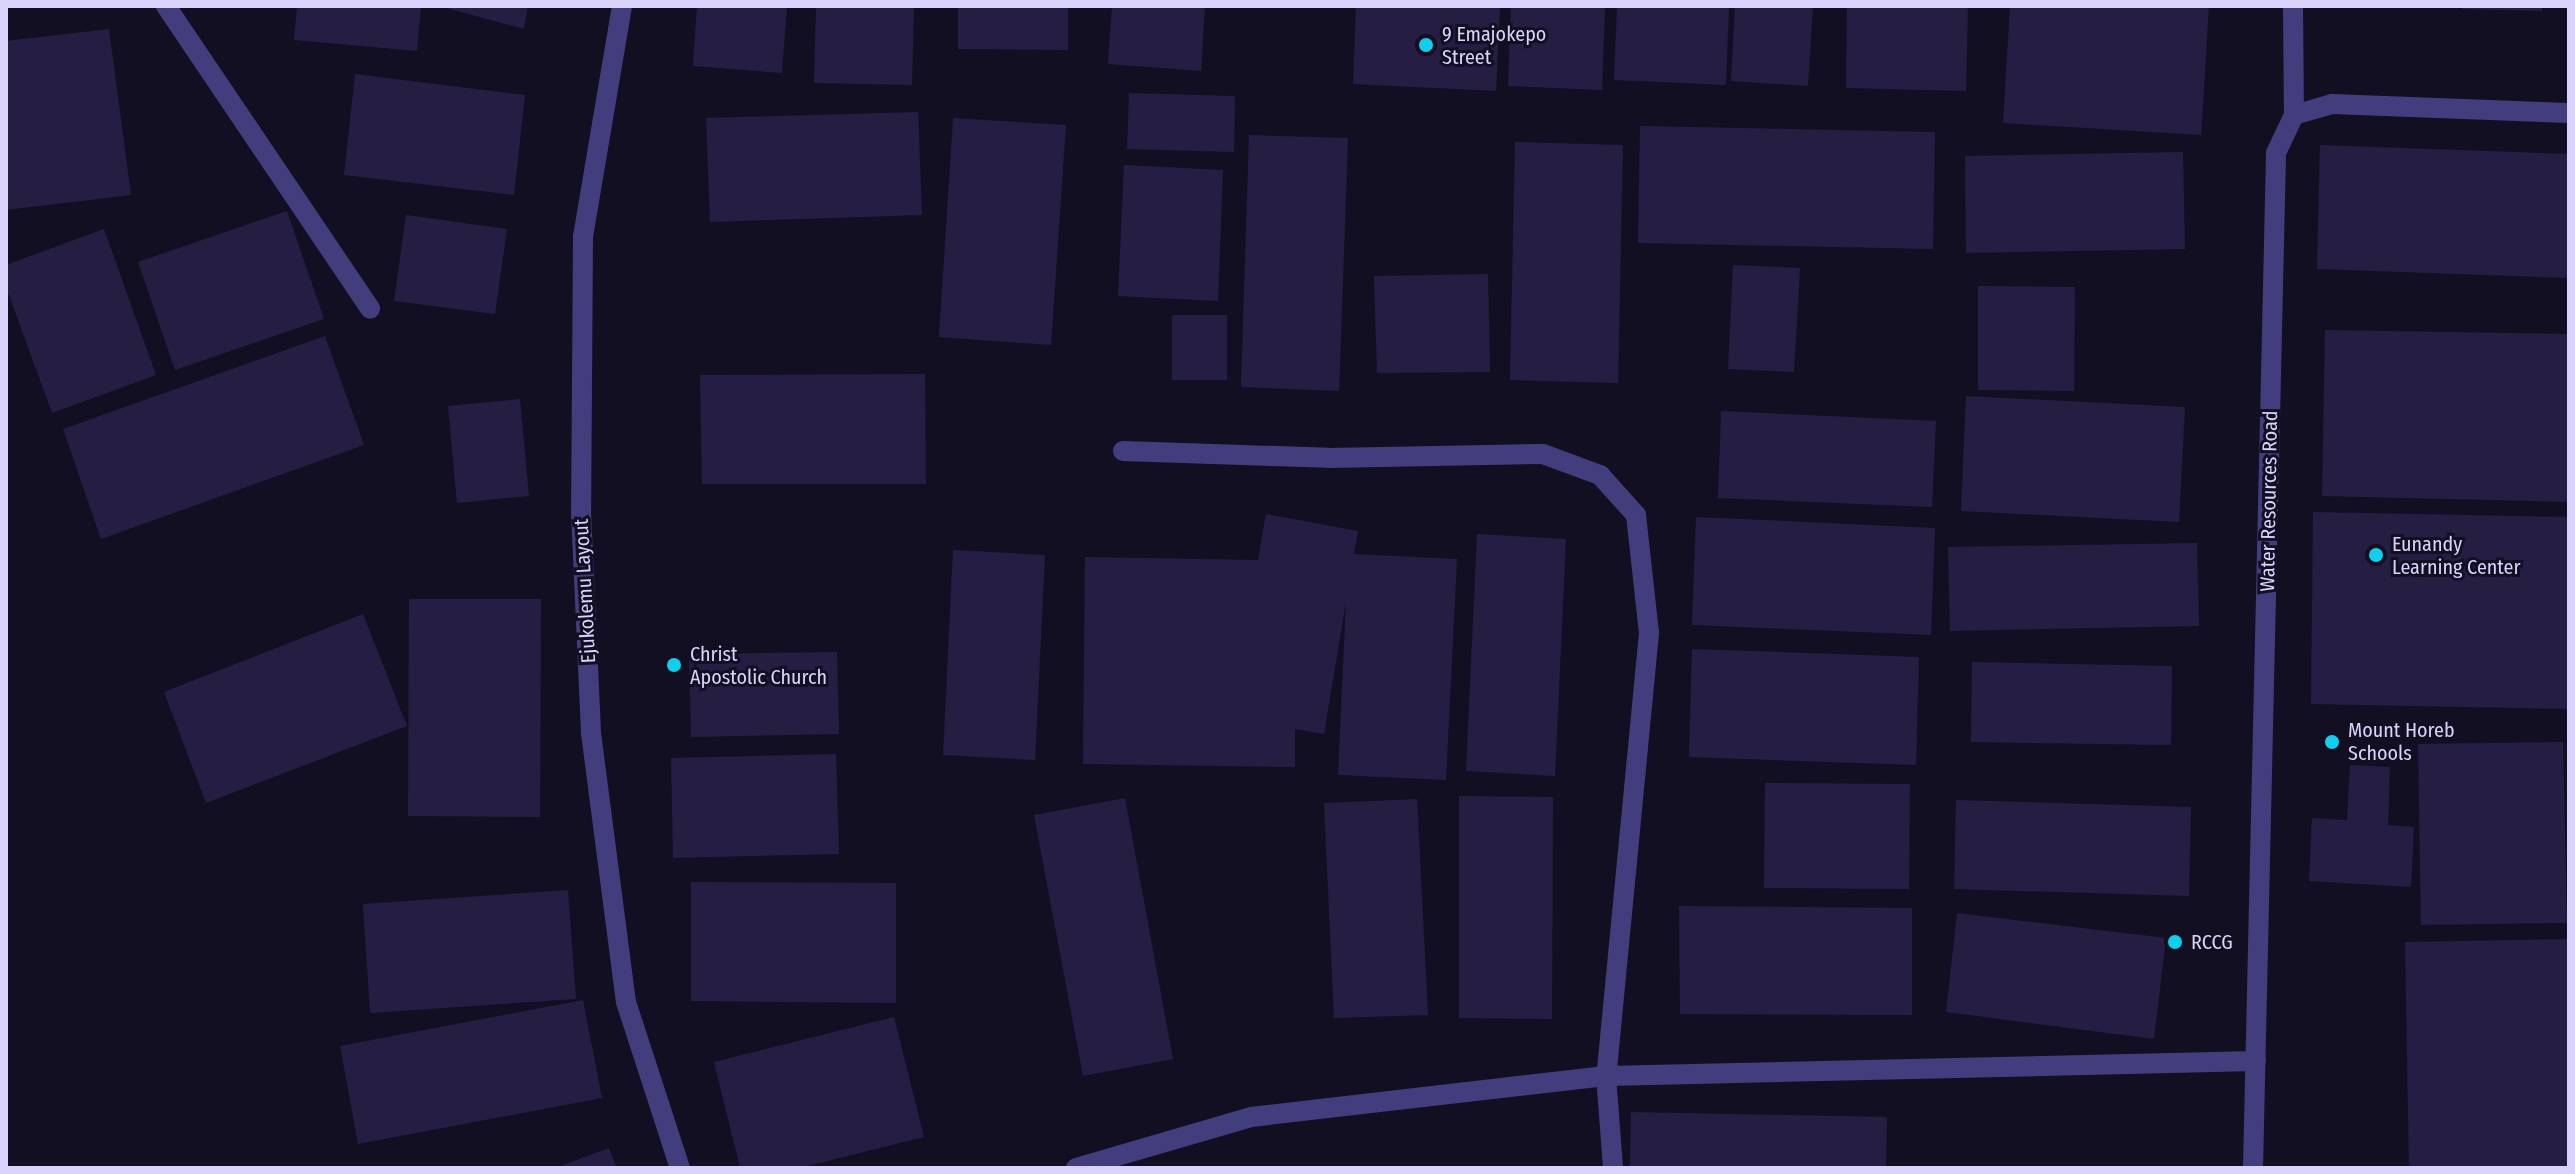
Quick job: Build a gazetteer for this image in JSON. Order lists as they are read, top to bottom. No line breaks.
{"streets":{"street":["Water Resources Road","Ejukolemu Layout"]},"places":["9 Emajokepo Street","Eunandy Learning Center","Christ Apostolic Church","Mount Horeb Schools","RCCG"]}
